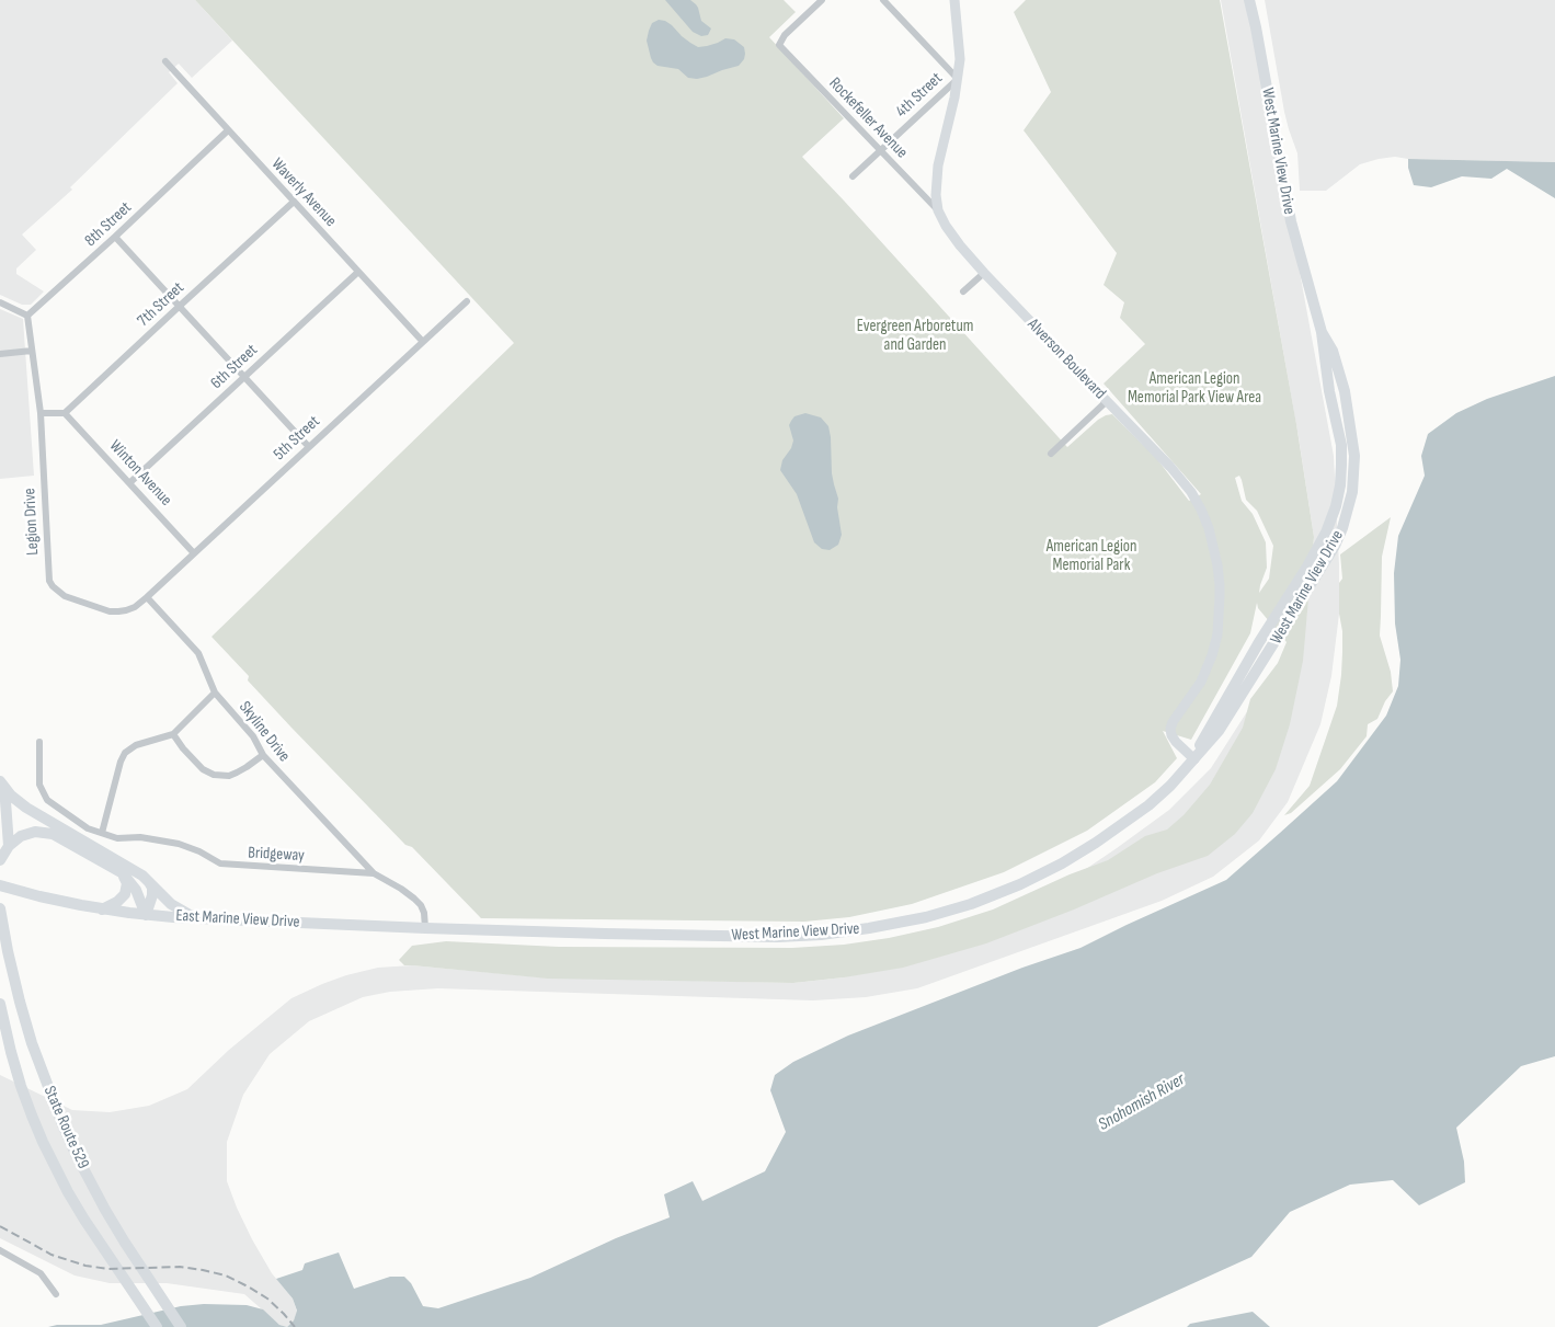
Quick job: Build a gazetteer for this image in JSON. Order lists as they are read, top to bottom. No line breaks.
{"streets":{"main road":["West Marine View Drive","Alverson Boulevard","East Marine View Drive","State Route 529"],"street":["4th Street","Rockefeller Avenue","Waverly Avenue","8th Street","7th Street","6th Street","5th Street","Winton Avenue","Legion Drive","Skyline Drive","Bridgeway"]},"crossings":[["4th Street","Rockefeller Avenue"],["4th Street","Alverson Boulevard"],["Rockefeller Avenue","Alverson Boulevard"],["West Marine View Drive","Alverson Boulevard"],["West Marine View Drive","East Marine View Drive"],["Waverly Avenue","8th Street"],["Waverly Avenue","7th Street"],["Waverly Avenue","6th Street"],["Waverly Avenue","5th Street"],["8th Street","Legion Drive"],["7th Street","Winton Avenue"],["6th Street","Winton Avenue"],["5th Street","Winton Avenue"],["5th Street","Legion Drive"],["5th Street","Skyline Drive"],["Legion Drive","Skyline Drive"],["Skyline Drive","Bridgeway"],["Bridgeway","East Marine View Drive"]],"water":["Snohomish River"],"parks":["Evergreen Arboretum and Garden","American Legion Memorial Park View Area","American Legion Memorial Park"]}
